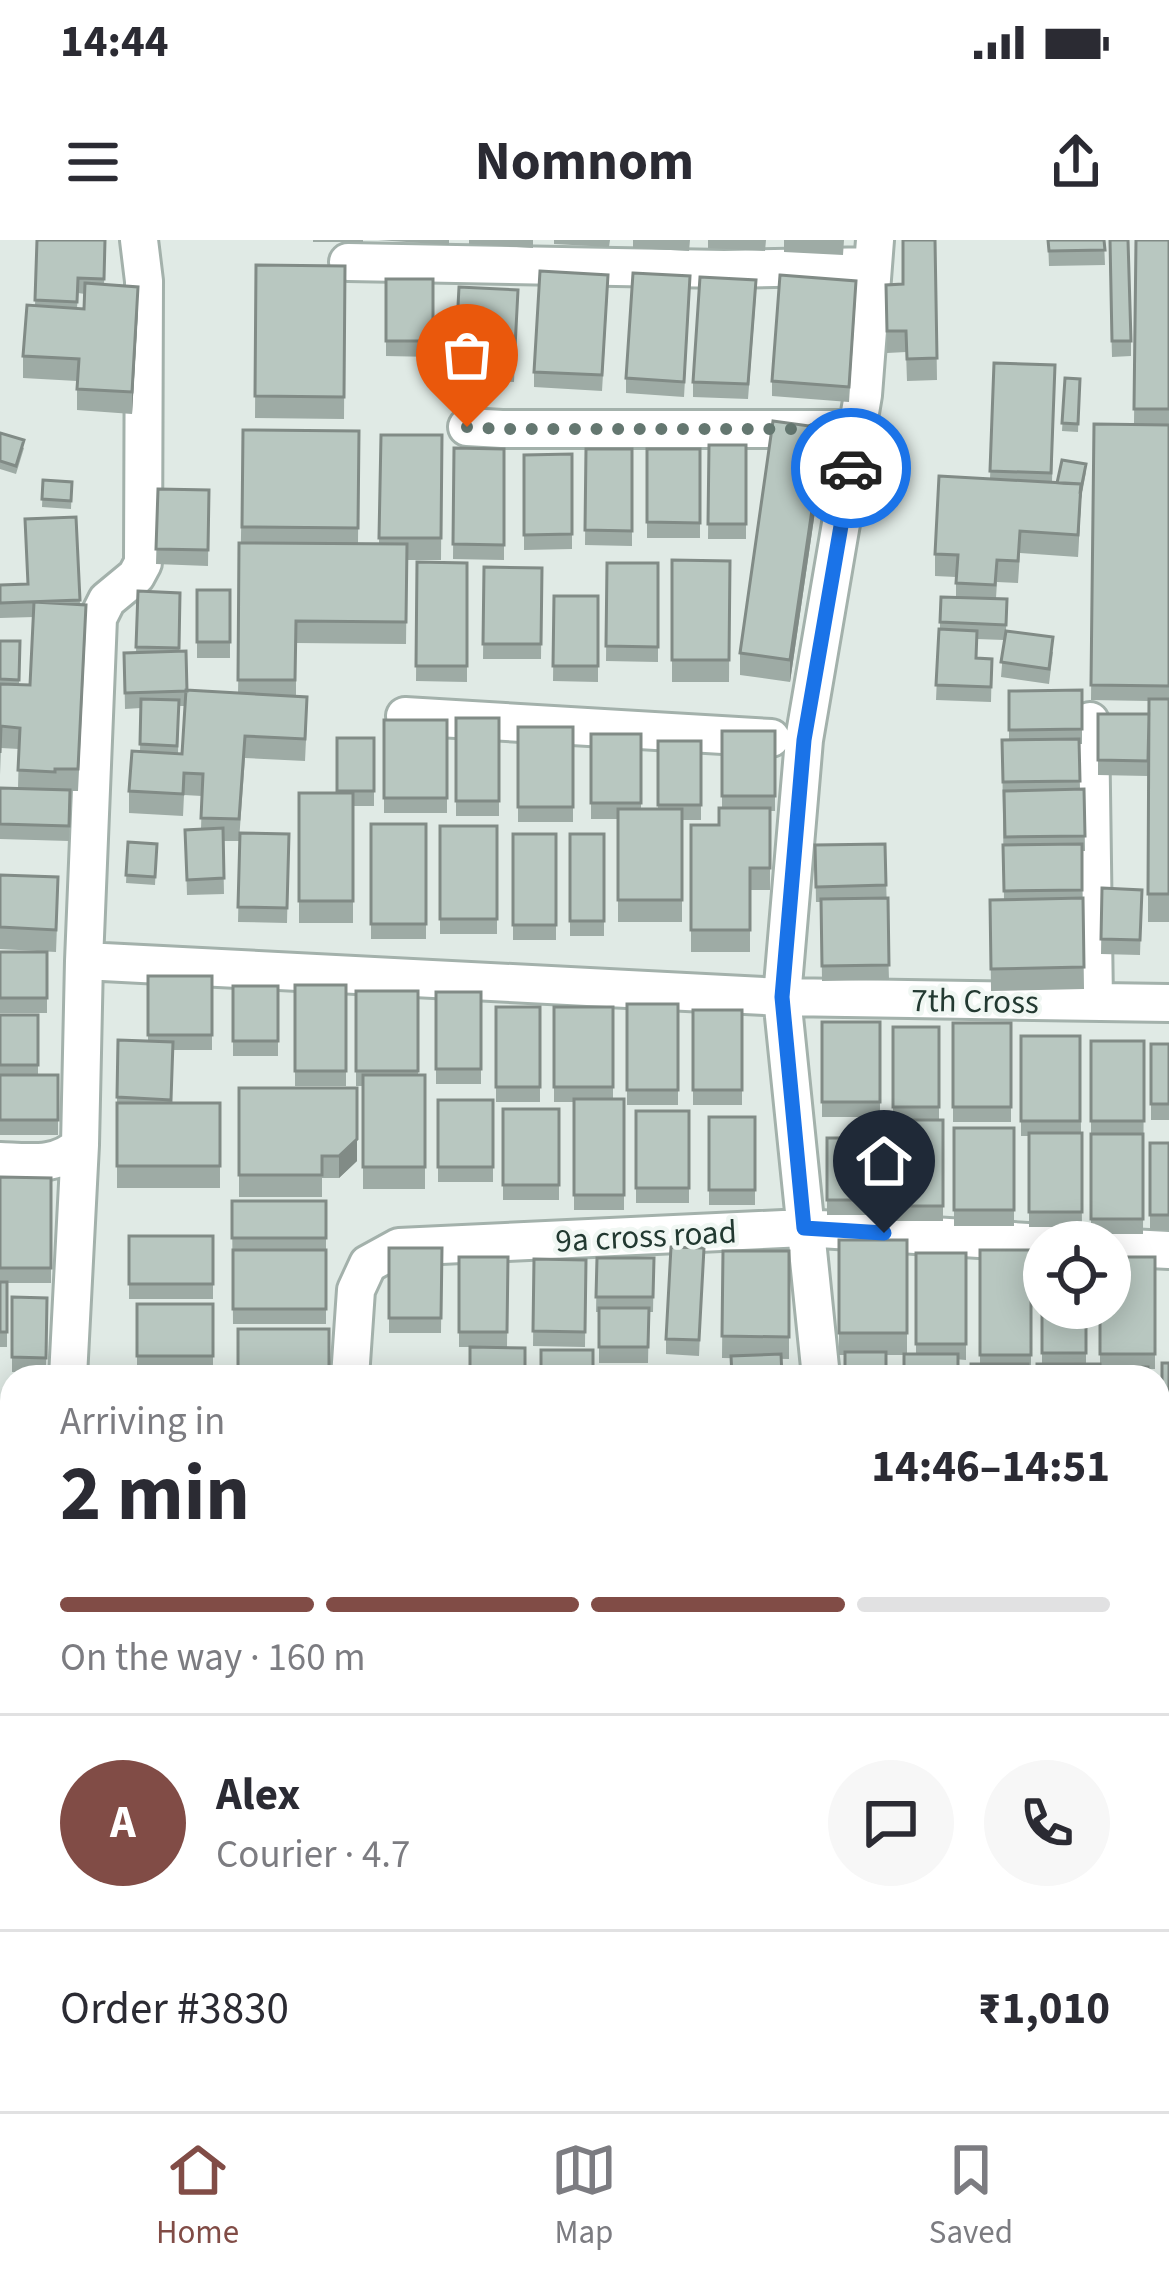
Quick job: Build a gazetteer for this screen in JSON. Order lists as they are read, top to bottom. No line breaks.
{"streets":{"street":["7th Cross","9a cross road"]},"page":{"status":"14:44","header":"Nomnom","heading":["2 min","Arriving in","14:46–14:51"],"panel":["Alex","Courier · 4.7","Order #3830","₹1,010"],"bar":"On the way · 160 m","round":"A","tabs":["Home","Map","Saved"]}}
